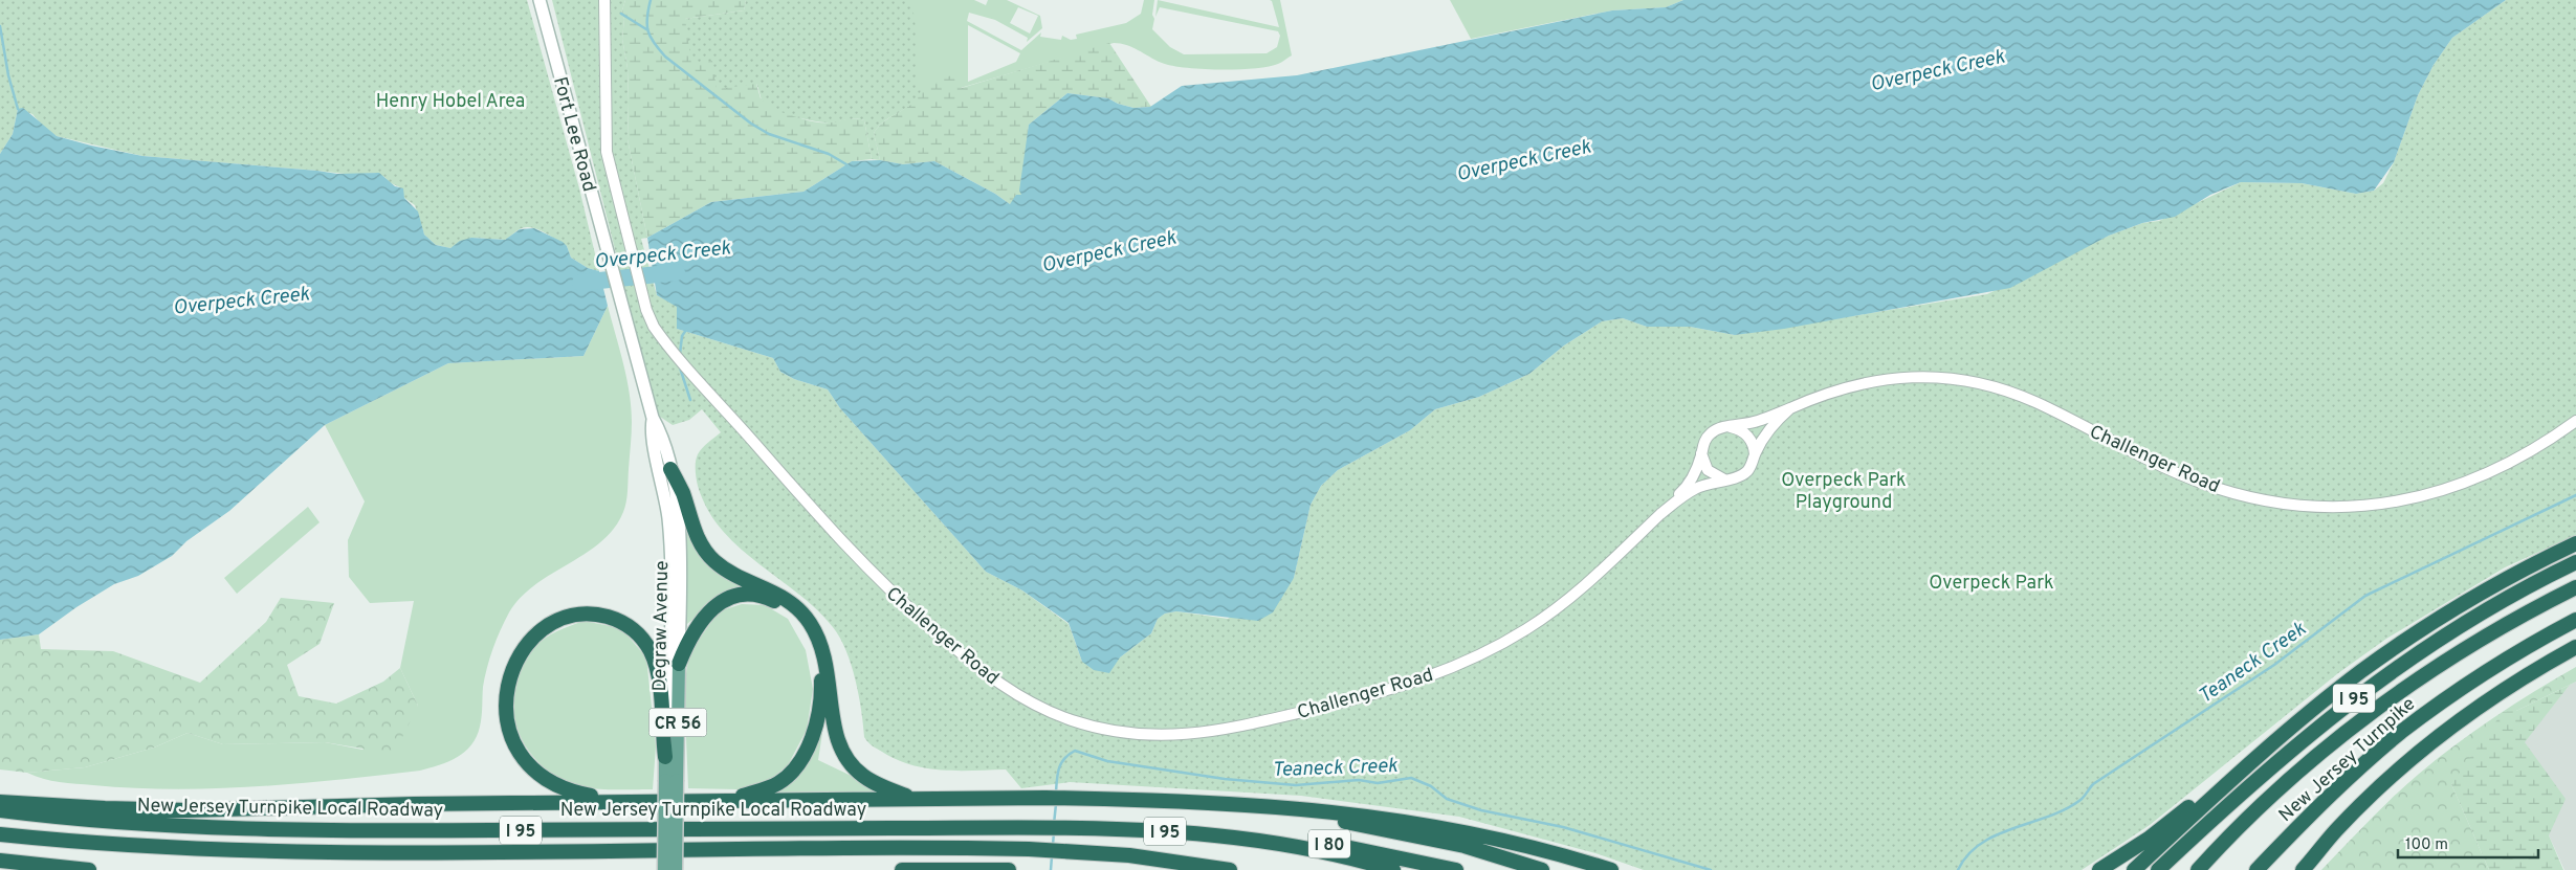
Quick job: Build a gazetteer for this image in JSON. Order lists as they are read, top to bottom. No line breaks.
{"streets":{"highway":["I 95","New Jersey Turnpike","New Jersey Turnpike Local Roadway","I 80"],"main road":["Fort Lee Road","Degraw Avenue","CR 56"],"street":["Challenger Road"]},"crossings":[["Fort Lee Road","Degraw Avenue"],["New Jersey Turnpike Local Roadway","I 80"]],"water":["Overpeck Creek","Teaneck Creek"],"parks":["Henry Hobel Area","Overpeck Park Playground","Overpeck Park"],"scale_bar":"100 m"}
